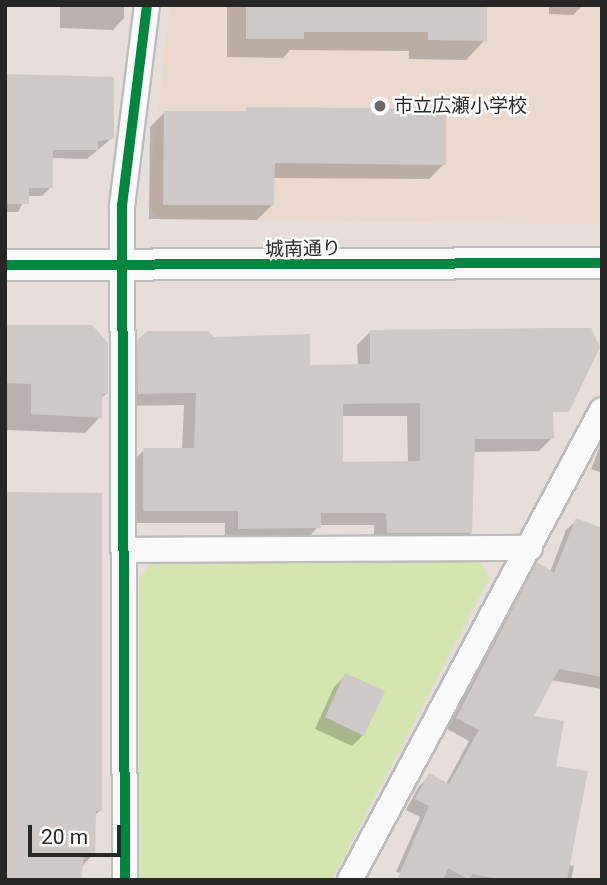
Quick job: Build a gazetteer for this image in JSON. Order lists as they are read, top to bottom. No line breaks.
{"streets":{"street":["城南通り"]},"places":["市立広瀬小学校"],"scale_bar":"20 m"}
